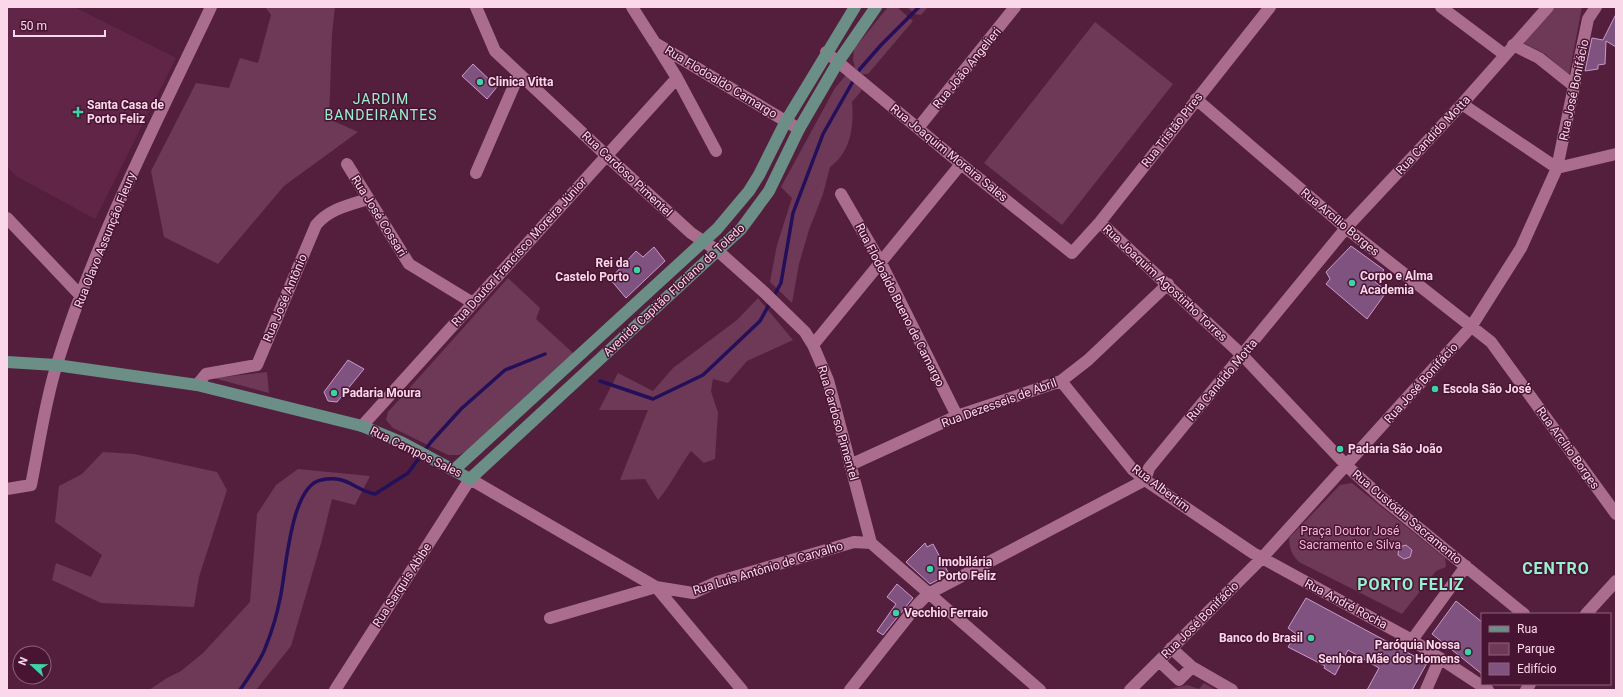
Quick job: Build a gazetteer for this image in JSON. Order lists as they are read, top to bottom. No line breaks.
{"streets":{"main road":["Avenida Capitão Floriano de Toledo","Rua Campos Sales"],"street":["Rua João Angelieri","Rua Flodoaldo Camargo","Rua José Bonifácio","Rua Tristão Pires","Rua Candido Motta","Rua Joaquim Moreira Sales","Rua Cardoso Pimentel","Rua José Cossari","Rua Arcílio Borges","Rua Olavo Assunção Fleury","Rua Doutor Francisco Moreira Júnior","Rua Joaquim Agostinho Torres","Rua José Antônio","Rua Flodoaldo Bueno de Camargo","Rua Dezesseis de Abril","Rua Albertim","Rua Custódia Sacramento","Rua Luis Antônio de Carvalho","Rua Sarquis Abibe","Rua André Rocha"]},"crossings":[["Rua João Angelieri","Rua Joaquim Moreira Sales"],["Rua Flodoaldo Camargo","Rua Doutor Francisco Moreira Júnior"],["Rua Flodoaldo Camargo","Avenida Capitão Floriano de Toledo"],["Rua José Bonifácio","Rua Arcílio Borges"],["Rua José Bonifácio","Rua Joaquim Agostinho Torres"],["Rua José Bonifácio","Rua Albertim"],["Rua José Bonifácio","Rua Custódia Sacramento"],["Rua José Bonifácio","Rua André Rocha"],["Rua Tristão Pires","Rua Joaquim Moreira Sales"],["Rua Tristão Pires","Rua Arcílio Borges"],["Rua Tristão Pires","Rua Joaquim Agostinho Torres"],["Rua Candido Motta","Rua Arcílio Borges"],["Rua Candido Motta","Rua Joaquim Agostinho Torres"],["Rua Candido Motta","Rua Albertim"],["Rua Joaquim Moreira Sales","Avenida Capitão Floriano de Toledo"],["Rua Cardoso Pimentel","Rua Doutor Francisco Moreira Júnior"],["Rua Cardoso Pimentel","Avenida Capitão Floriano de Toledo"],["Rua Cardoso Pimentel","Rua Dezesseis de Abril"],["Rua Cardoso Pimentel","Rua Luis Antônio de Carvalho"],["Rua José Cossari","Rua Doutor Francisco Moreira Júnior"],["Rua José Cossari","Rua José Antônio"],["Rua Olavo Assunção Fleury","Rua Campos Sales"],["Rua Doutor Francisco Moreira Júnior","Rua Campos Sales"],["Rua Joaquim Agostinho Torres","Rua Dezesseis de Abril"],["Rua Joaquim Agostinho Torres","Rua Custódia Sacramento"],["Avenida Capitão Floriano de Toledo","Rua Campos Sales"],["Avenida Capitão Floriano de Toledo","Rua Sarquis Abibe"],["Rua José Antônio","Rua Campos Sales"],["Rua Flodoaldo Bueno de Camargo","Rua Dezesseis de Abril"],["Rua Dezesseis de Abril","Rua Albertim"],["Rua Campos Sales","Rua Luis Antônio de Carvalho"],["Rua Campos Sales","Rua Sarquis Abibe"],["Rua Albertim","Rua André Rocha"]],"districts":["JARDIM BANDEIRANTES","CENTRO","PORTO FELIZ"],"parks":["Praça Doutor José Sacramento e Silva"],"places":{"other":["Clinica Vitta","Rei da Castelo Porto","Corpo e Alma Academia","Escola São José","Padaria Moura","Padaria São João","Imobilária Porto Feliz","Vecchio Ferraio","Banco do Brasil","Paróquia Nossa Senhora Mãe dos Homens"],"health":["Santa Casa de Porto Feliz"]},"legend":["Rua","Parque","Edifício"],"scale_bar":"50 m","north":"left"}
